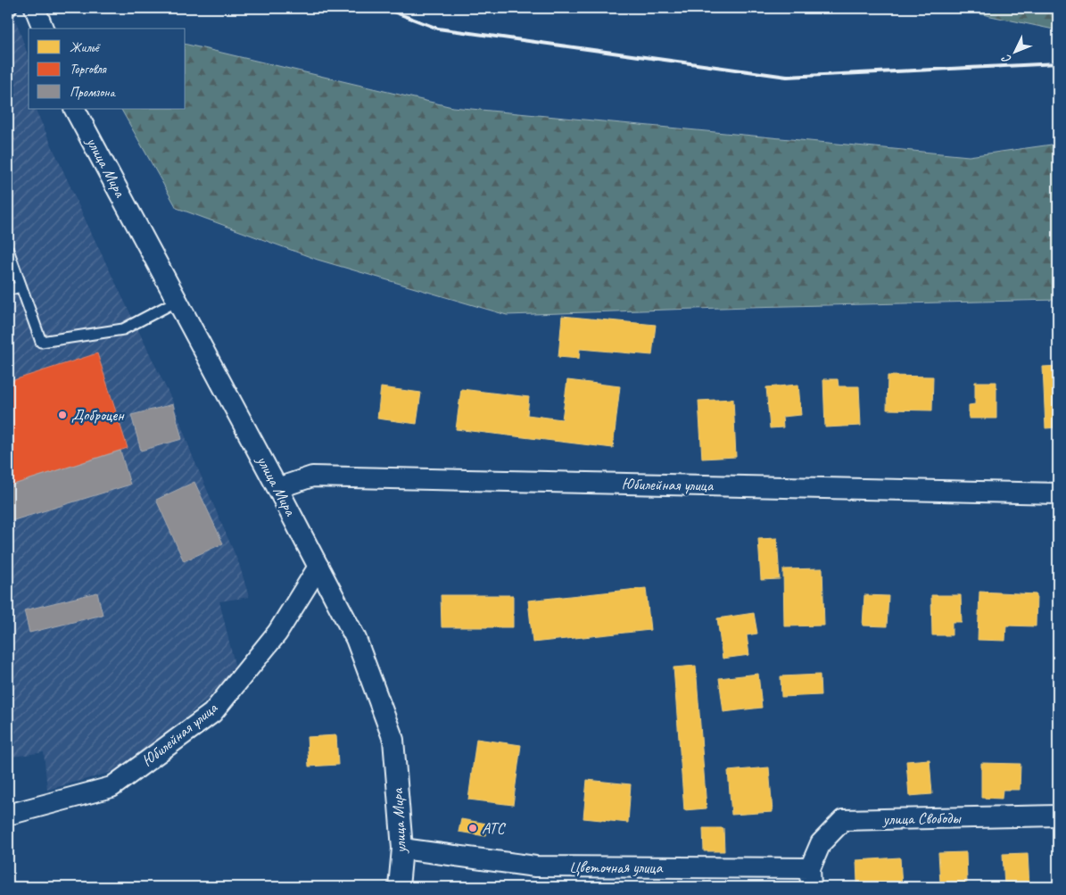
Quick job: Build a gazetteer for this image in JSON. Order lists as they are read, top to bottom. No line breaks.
{"streets":{"street":["улица Мира","Юбилейная улица","улица Свободы","Цветочная улица"]},"crossings":[["улица Мира","Юбилейная улица"],["улица Мира","Цветочная улица"],["улица Свободы","Цветочная улица"]],"places":["Доброцен","АТС"],"legend":["Жильё","Торговля","Промзона"],"north":"bottom left"}
